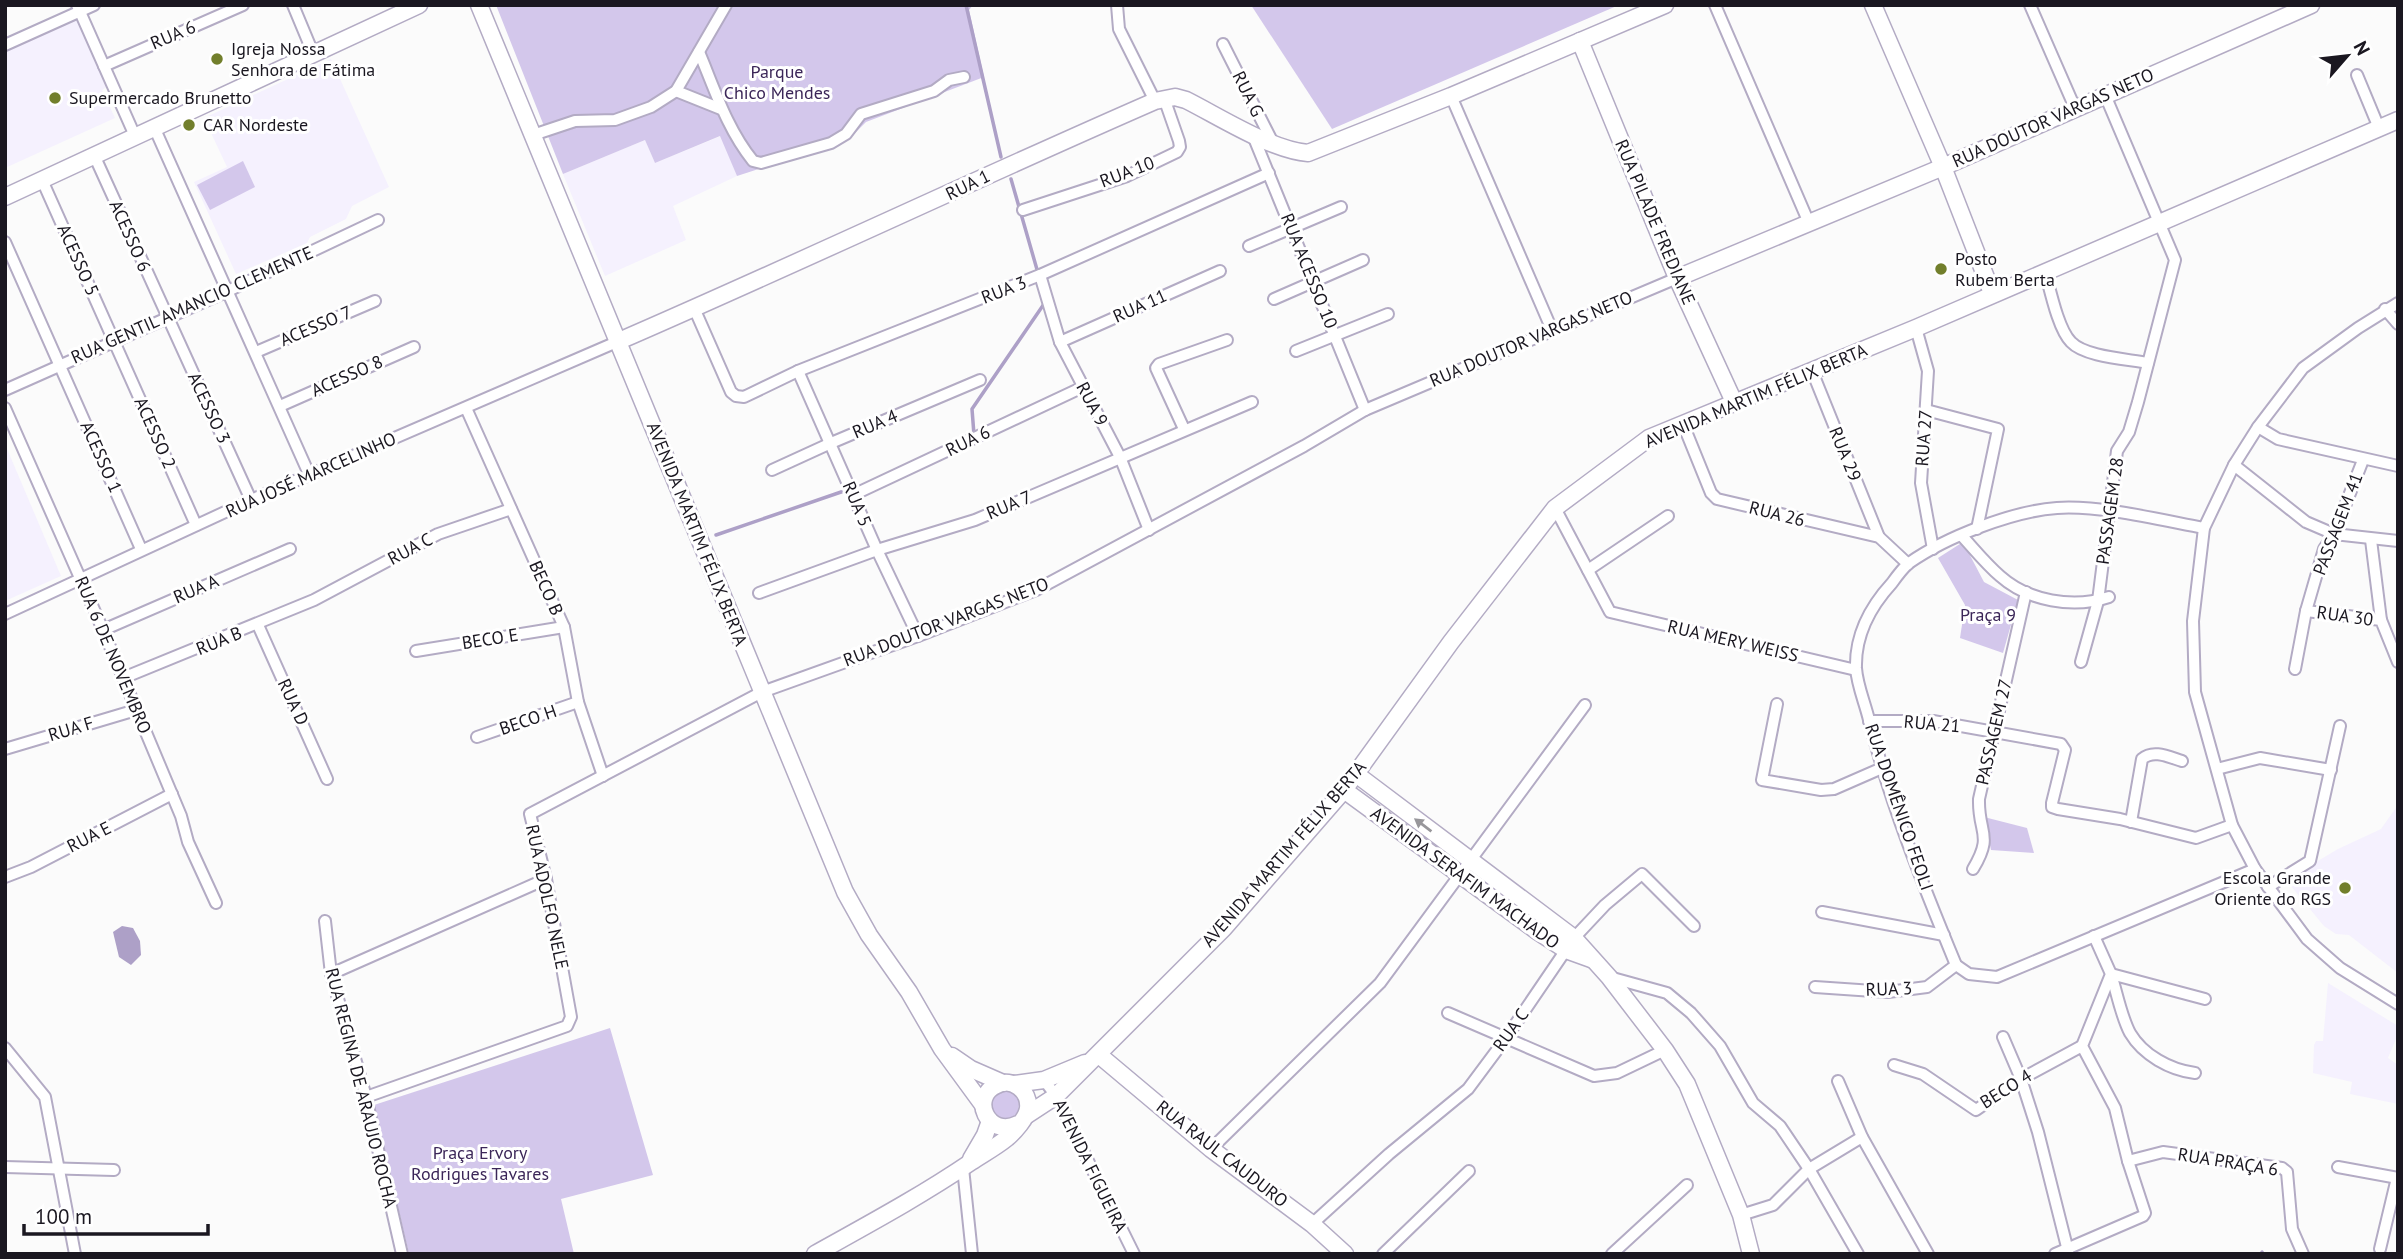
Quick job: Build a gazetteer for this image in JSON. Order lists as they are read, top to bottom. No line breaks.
{"streets":{"street":["RUA 6","RUA G","RUA DOUTOR VARGAS NETO","RUA 10","RUA 1","RUA PILADE FREDIANE","ACESSO 6","ACESSO 5","RUA ACESSO 10","RUA 3","RUA GENTIL AMANCIO CLEMENTE","RUA 11","ACESSO 7","ACESSO 8","AVENIDA MARTIM FÉLIX BERTA","RUA 9","ACESSO 3","RUA 4","ACESSO 2","RUA 27","RUA 29","ACESSO 1","RUA JOSÉ MARCELINHO","RUA 5","RUA 7","PASSAGEM 28","RUA 26","PASSAGEM 41","RUA C","BECO B","RUA A","RUA 30","BECO E","RUA B","RUA MERY WEISS","RUA 6 DE NOVEMBRO","RUA D","BECO H","RUA 21","RUA F","PASSAGEM 27","RUA DOMÊNICO FEOLI","RUA E","AVENIDA SERAFIM MACHADO","RUA ADOLFO NELE","RUA REGINA DE ARAUJO ROCHA","BECO 4","RUA RAUL CAUDURO","RUA PRAÇA 6","AVENIDA FIGUEIRA"]},"crossings":[["RUA 6","RUA 9"],["RUA 6","RUA 5"],["RUA DOUTOR VARGAS NETO","RUA PILADE FREDIANE"],["RUA DOUTOR VARGAS NETO","RUA ACESSO 10"],["RUA DOUTOR VARGAS NETO","AVENIDA MARTIM FÉLIX BERTA"],["RUA DOUTOR VARGAS NETO","RUA 9"],["RUA DOUTOR VARGAS NETO","RUA 5"],["RUA DOUTOR VARGAS NETO","PASSAGEM 28"],["RUA DOUTOR VARGAS NETO","RUA ADOLFO NELE"],["RUA 10","RUA 1"],["RUA 1","RUA 3"],["RUA 1","AVENIDA MARTIM FÉLIX BERTA"],["RUA 1","RUA JOSÉ MARCELINHO"],["RUA PILADE FREDIANE","AVENIDA MARTIM FÉLIX BERTA"],["ACESSO 6","RUA GENTIL AMANCIO CLEMENTE"],["ACESSO 6","ACESSO 3"],["ACESSO 5","RUA GENTIL AMANCIO CLEMENTE"],["ACESSO 5","ACESSO 2"],["RUA ACESSO 10","RUA 3"],["RUA 3","RUA 9"],["RUA 3","RUA 5"],["RUA 3","RUA DOMÊNICO FEOLI"],["RUA GENTIL AMANCIO CLEMENTE","ACESSO 3"],["RUA GENTIL AMANCIO CLEMENTE","ACESSO 2"],["RUA GENTIL AMANCIO CLEMENTE","ACESSO 1"],["RUA 11","RUA 9"],["AVENIDA MARTIM FÉLIX BERTA","RUA 27"],["AVENIDA MARTIM FÉLIX BERTA","RUA 29"],["AVENIDA MARTIM FÉLIX BERTA","RUA JOSÉ MARCELINHO"],["AVENIDA MARTIM FÉLIX BERTA","PASSAGEM 28"],["AVENIDA MARTIM FÉLIX BERTA","RUA 26"],["AVENIDA MARTIM FÉLIX BERTA","AVENIDA SERAFIM MACHADO"],["AVENIDA MARTIM FÉLIX BERTA","RUA ADOLFO NELE"],["AVENIDA MARTIM FÉLIX BERTA","RUA RAUL CAUDURO"],["AVENIDA MARTIM FÉLIX BERTA","AVENIDA FIGUEIRA"],["RUA 9","RUA 7"],["ACESSO 3","RUA JOSÉ MARCELINHO"],["RUA 4","RUA 5"],["ACESSO 2","RUA JOSÉ MARCELINHO"],["RUA 27","RUA DOMÊNICO FEOLI"],["RUA 29","RUA 26"],["ACESSO 1","RUA JOSÉ MARCELINHO"],["RUA JOSÉ MARCELINHO","BECO B"],["RUA JOSÉ MARCELINHO","RUA 6 DE NOVEMBRO"],["RUA 5","RUA 7"],["PASSAGEM 28","RUA DOMÊNICO FEOLI"],["RUA 26","RUA DOMÊNICO FEOLI"],["PASSAGEM 41","RUA 30"],["RUA C","BECO B"],["RUA C","RUA B"],["RUA C","AVENIDA SERAFIM MACHADO"],["RUA C","RUA RAUL CAUDURO"],["BECO B","BECO E"],["BECO B","BECO H"],["BECO B","RUA ADOLFO NELE"],["RUA A","RUA 6 DE NOVEMBRO"],["RUA B","RUA 6 DE NOVEMBRO"],["RUA B","RUA D"],["RUA MERY WEISS","RUA DOMÊNICO FEOLI"],["RUA 6 DE NOVEMBRO","RUA F"],["RUA 6 DE NOVEMBRO","RUA E"],["RUA 21","PASSAGEM 27"],["RUA 21","RUA DOMÊNICO FEOLI"],["RUA ADOLFO NELE","RUA REGINA DE ARAUJO ROCHA"]],"parks":["Parque Chico Mendes","Praça 9","Praça Ervory Rodrigues Tavares"],"places":["Igreja Nossa Senhora de Fátima","Supermercado Brunetto","CAR Nordeste","Posto Rubem Berta","Escola Grande Oriente do RGS"],"scale_bar":"100 m","north":"top right"}
